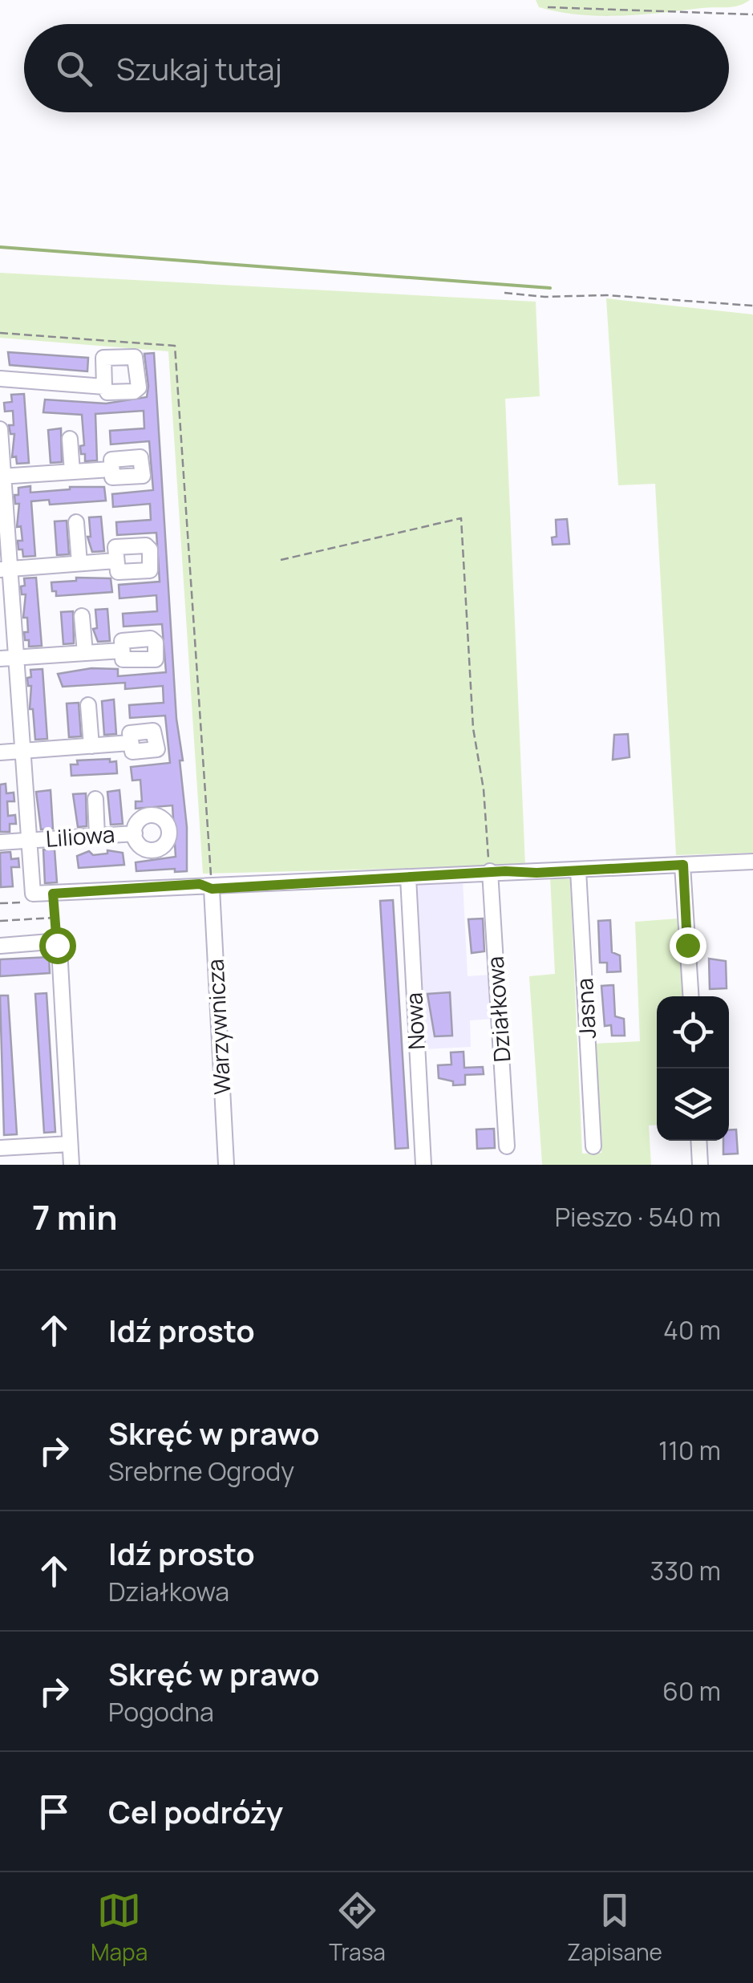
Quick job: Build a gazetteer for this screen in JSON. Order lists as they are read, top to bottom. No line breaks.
{"streets":{"street":["Liliowa","Jasna","Działkowa","Nowa","Warzywnicza"]},"page":{"search":"Szukaj tutaj","heading":["7 min","Pieszo · 540 m"],"list":[["Idź prosto","40 m"],["Skręć w prawo","Srebrne Ogrody","110 m"],["Idź prosto","Działkowa","330 m"],["Skręć w prawo","Pogodna","60 m"],"Cel podróży"],"nav":["Mapa","Trasa","Zapisane"]}}
